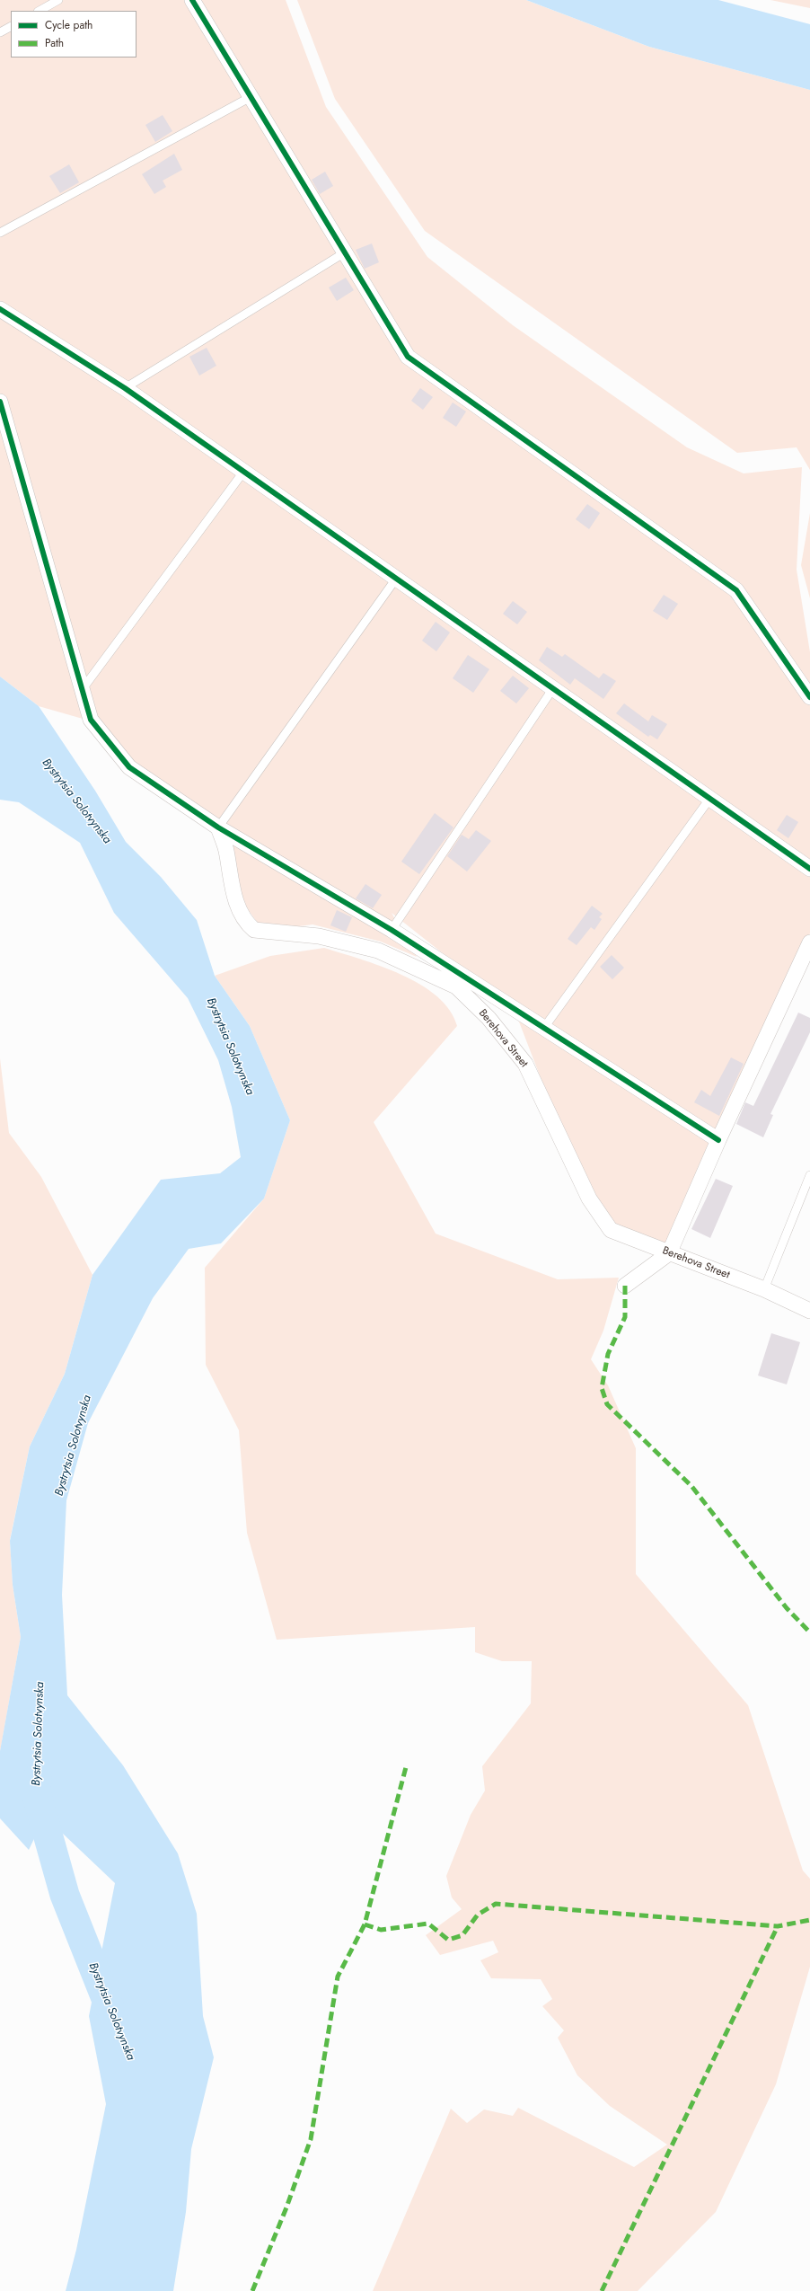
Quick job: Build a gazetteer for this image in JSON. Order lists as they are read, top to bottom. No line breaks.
{"streets":{"street":["Berehova Street"]},"water":["Bystrytsia Solotvynska"],"legend":["Cycle path","Path"]}
